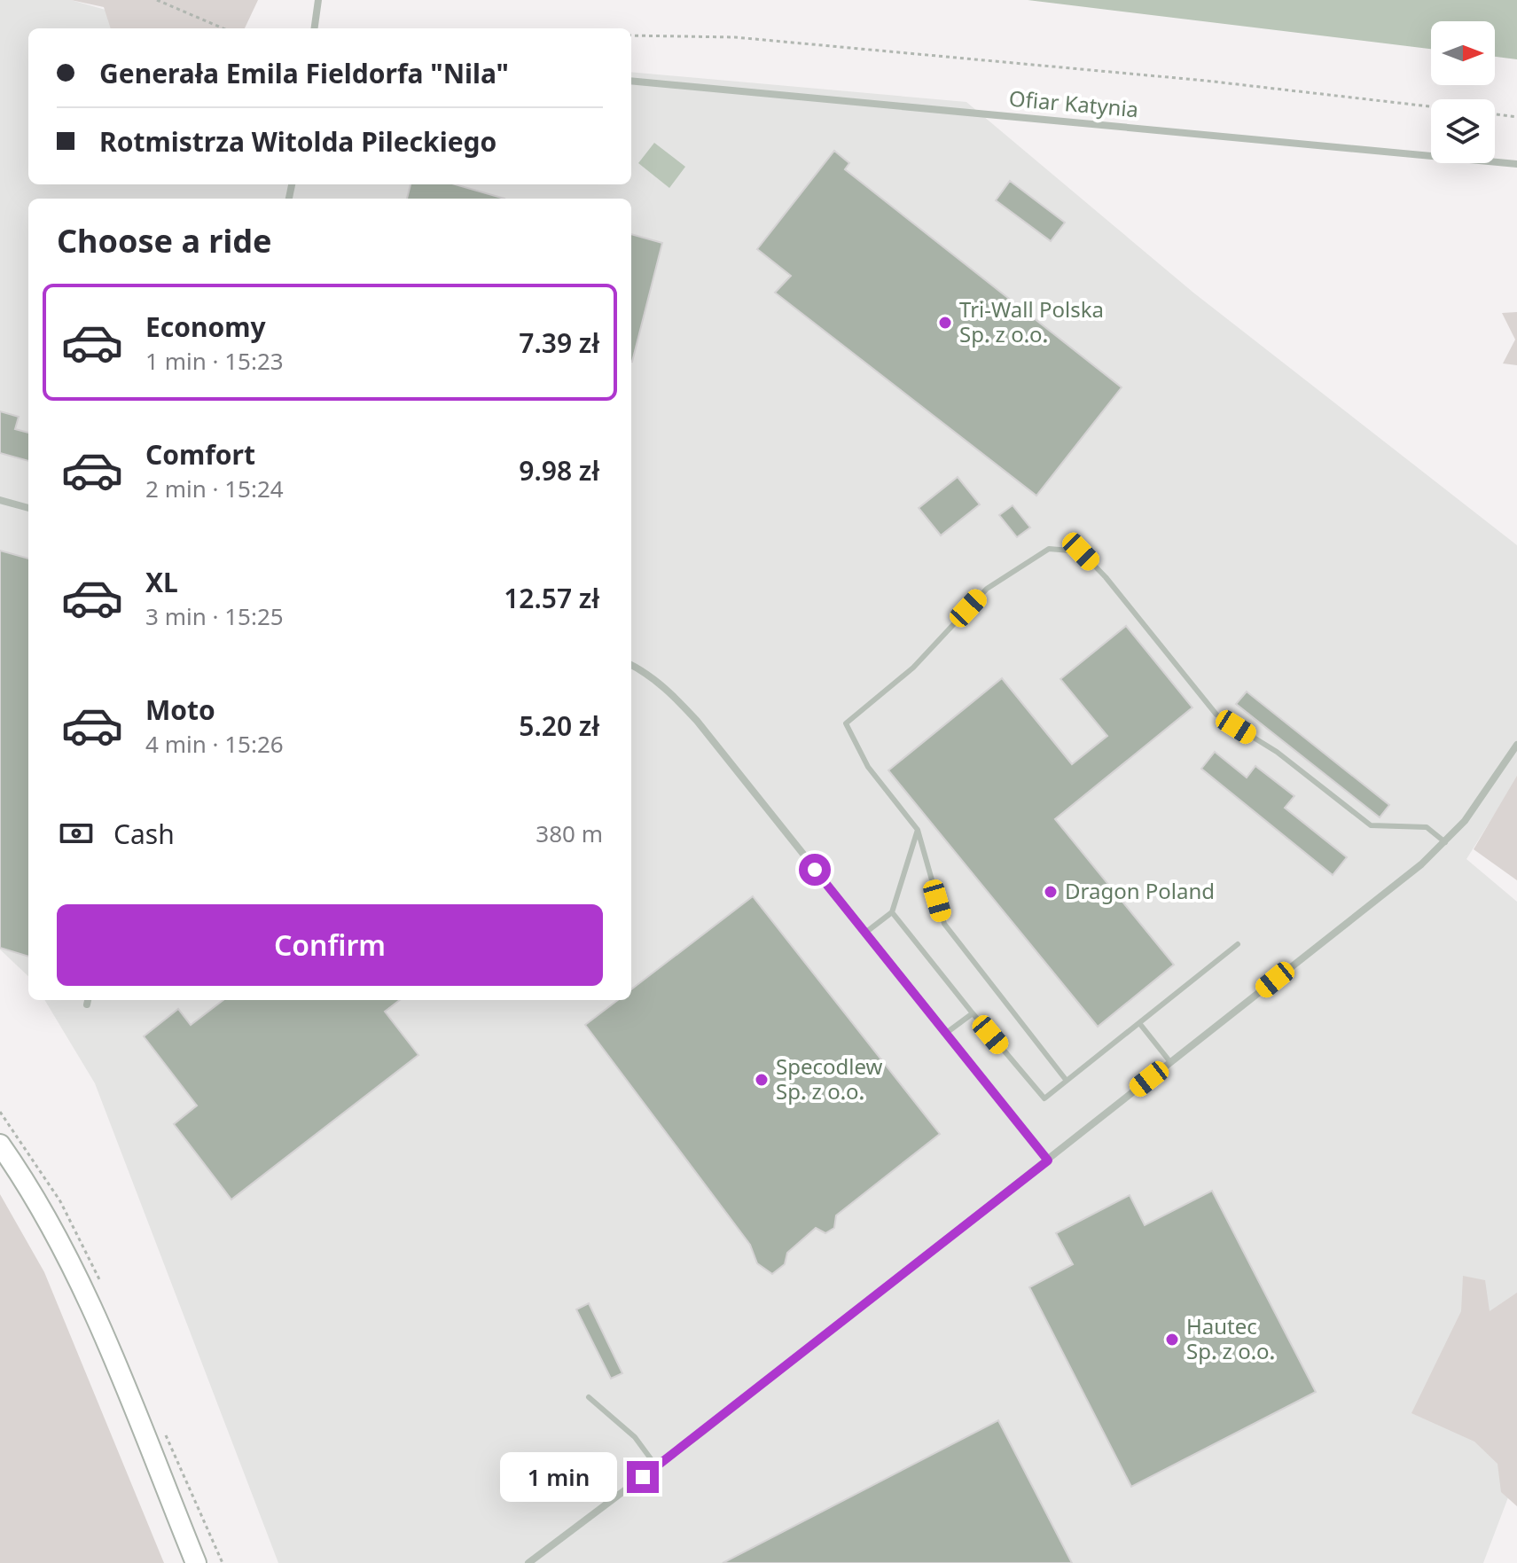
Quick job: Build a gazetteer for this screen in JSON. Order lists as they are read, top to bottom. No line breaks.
{"streets":{"street":["Ofiar Katynia"]},"places":["Tri-Wall Polska Sp. z o.o.","Dragon Poland","Specodlew Sp. z o.o.","Hautec Sp. z o.o."],"north":"right","page":{"banner":["Generała Emila Fieldorfa \"Nila\"","Rotmistrza Witolda Pileckiego"],"heading":"Choose a ride","list":[{"name":"Economy","note":"1 min · 15:23","value":"7.39 zł"},{"name":"Comfort","note":"2 min · 15:24","value":"9.98 zł"},{"name":"XL","note":"3 min · 15:25","value":"12.57 zł"},{"name":"Moto","note":"4 min · 15:26","value":"5.20 zł"}],"pay":["Cash","380 m"],"buttons":"Confirm","bubble":"1 min"}}
